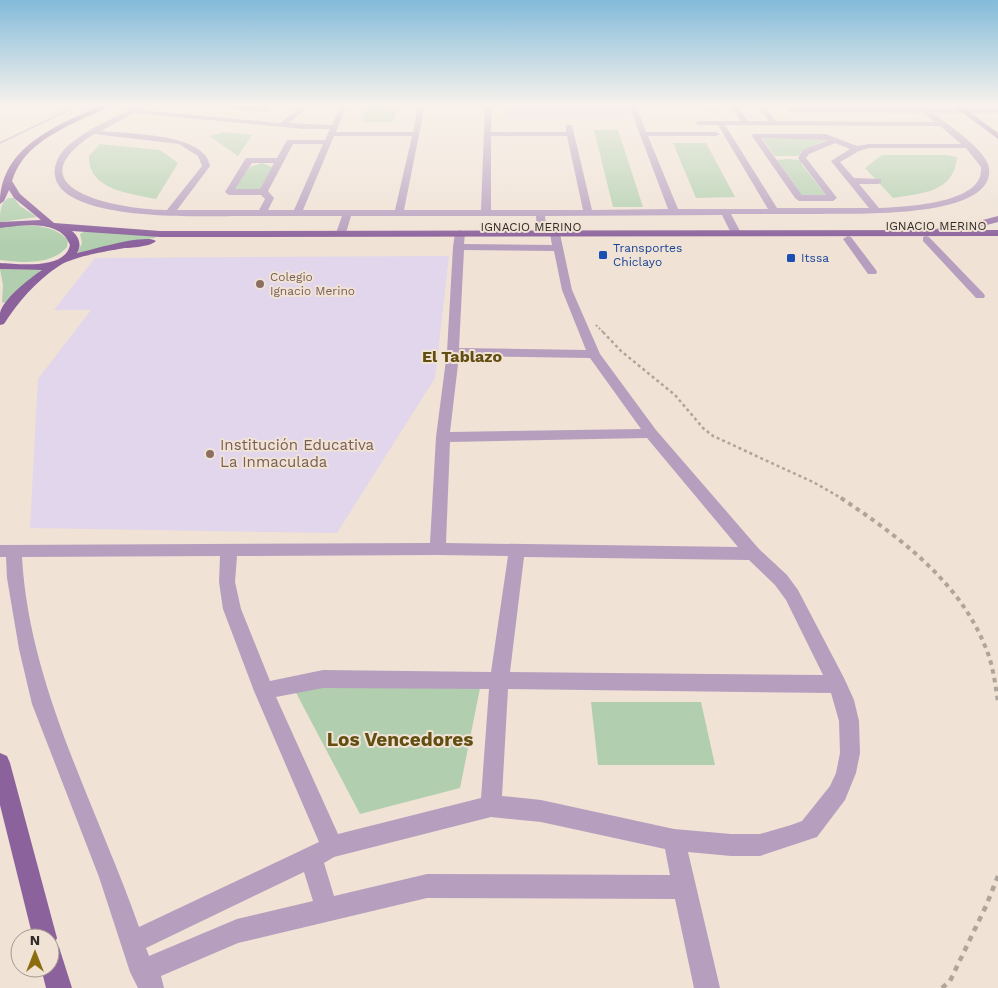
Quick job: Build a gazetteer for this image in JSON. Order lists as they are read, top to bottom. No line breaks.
{"streets":{"main road":["IGNACIO MERINO"]},"districts":["El Tablazo","Los Vencedores"],"places":{"transit":["Transportes Chiclayo","Itssa"],"other":["Colegio Ignacio Merino","Institución Educativa La Inmaculada"]},"north":"top"}
